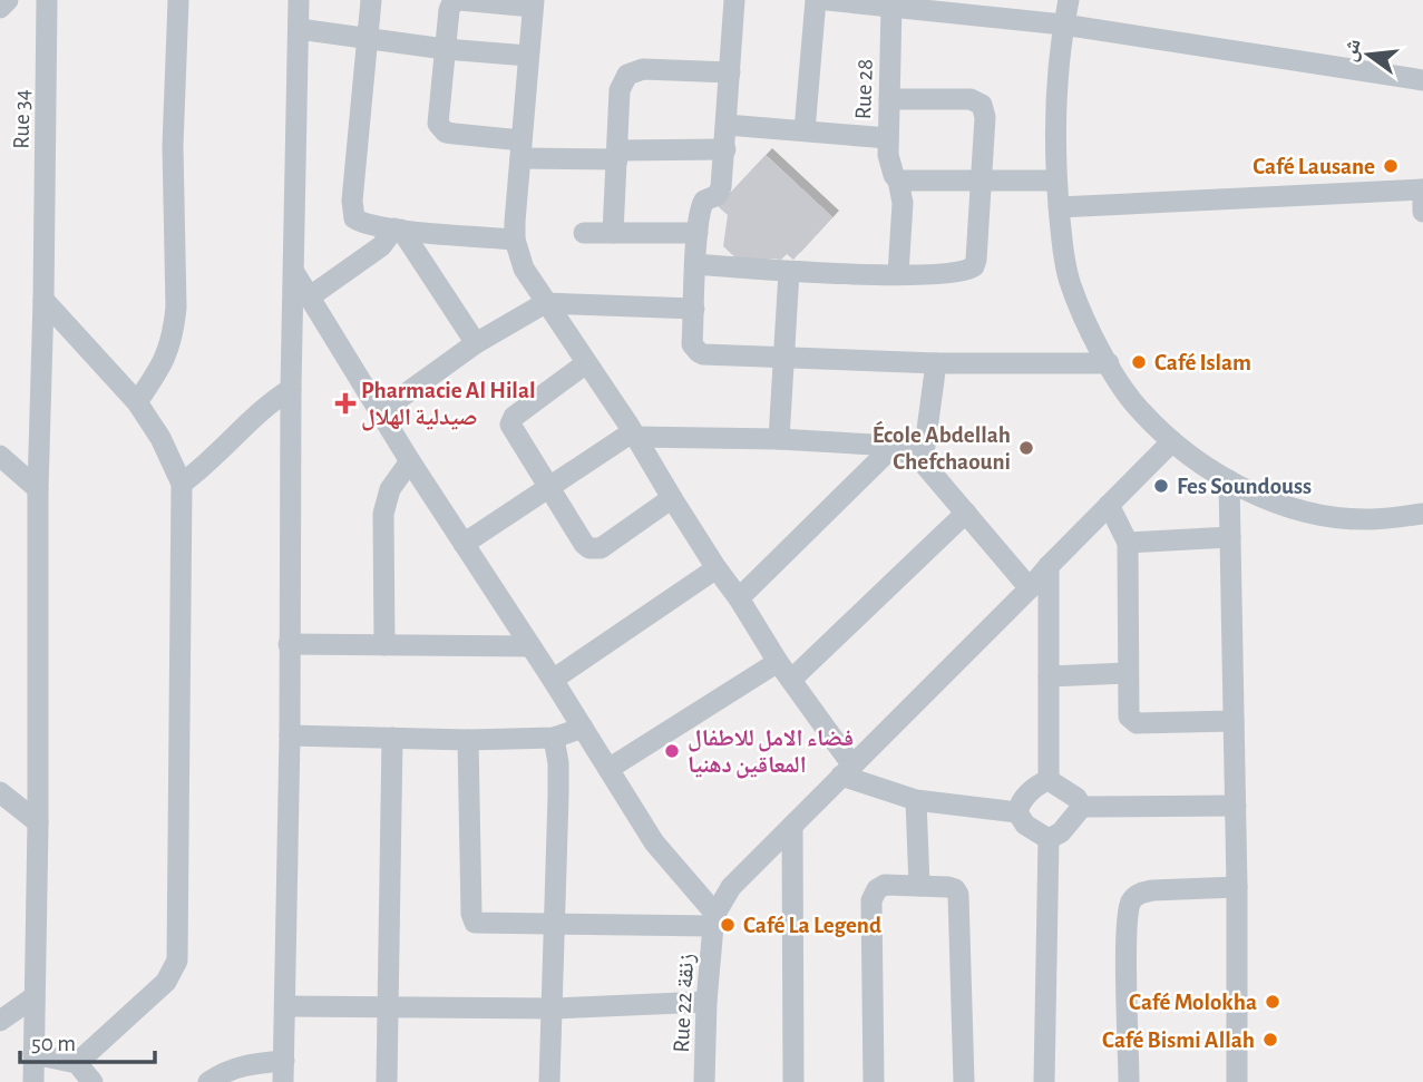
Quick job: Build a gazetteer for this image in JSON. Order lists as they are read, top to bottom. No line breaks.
{"streets":{"street":["Rue 28","Rue 34","Rue 22 زنقة"]},"places":{"other":["Café Lausane","Café Islam","École Abdellah Chefchaouni","Fes Soundouss","فضاء الامل للاطفال المعاقين دهنيا","Café La Legend","Café Molokha","Café Bismi Allah"],"health":["Pharmacie Al Hilal صيدلية الهلال"]},"scale_bar":"50 m","north":"left"}
